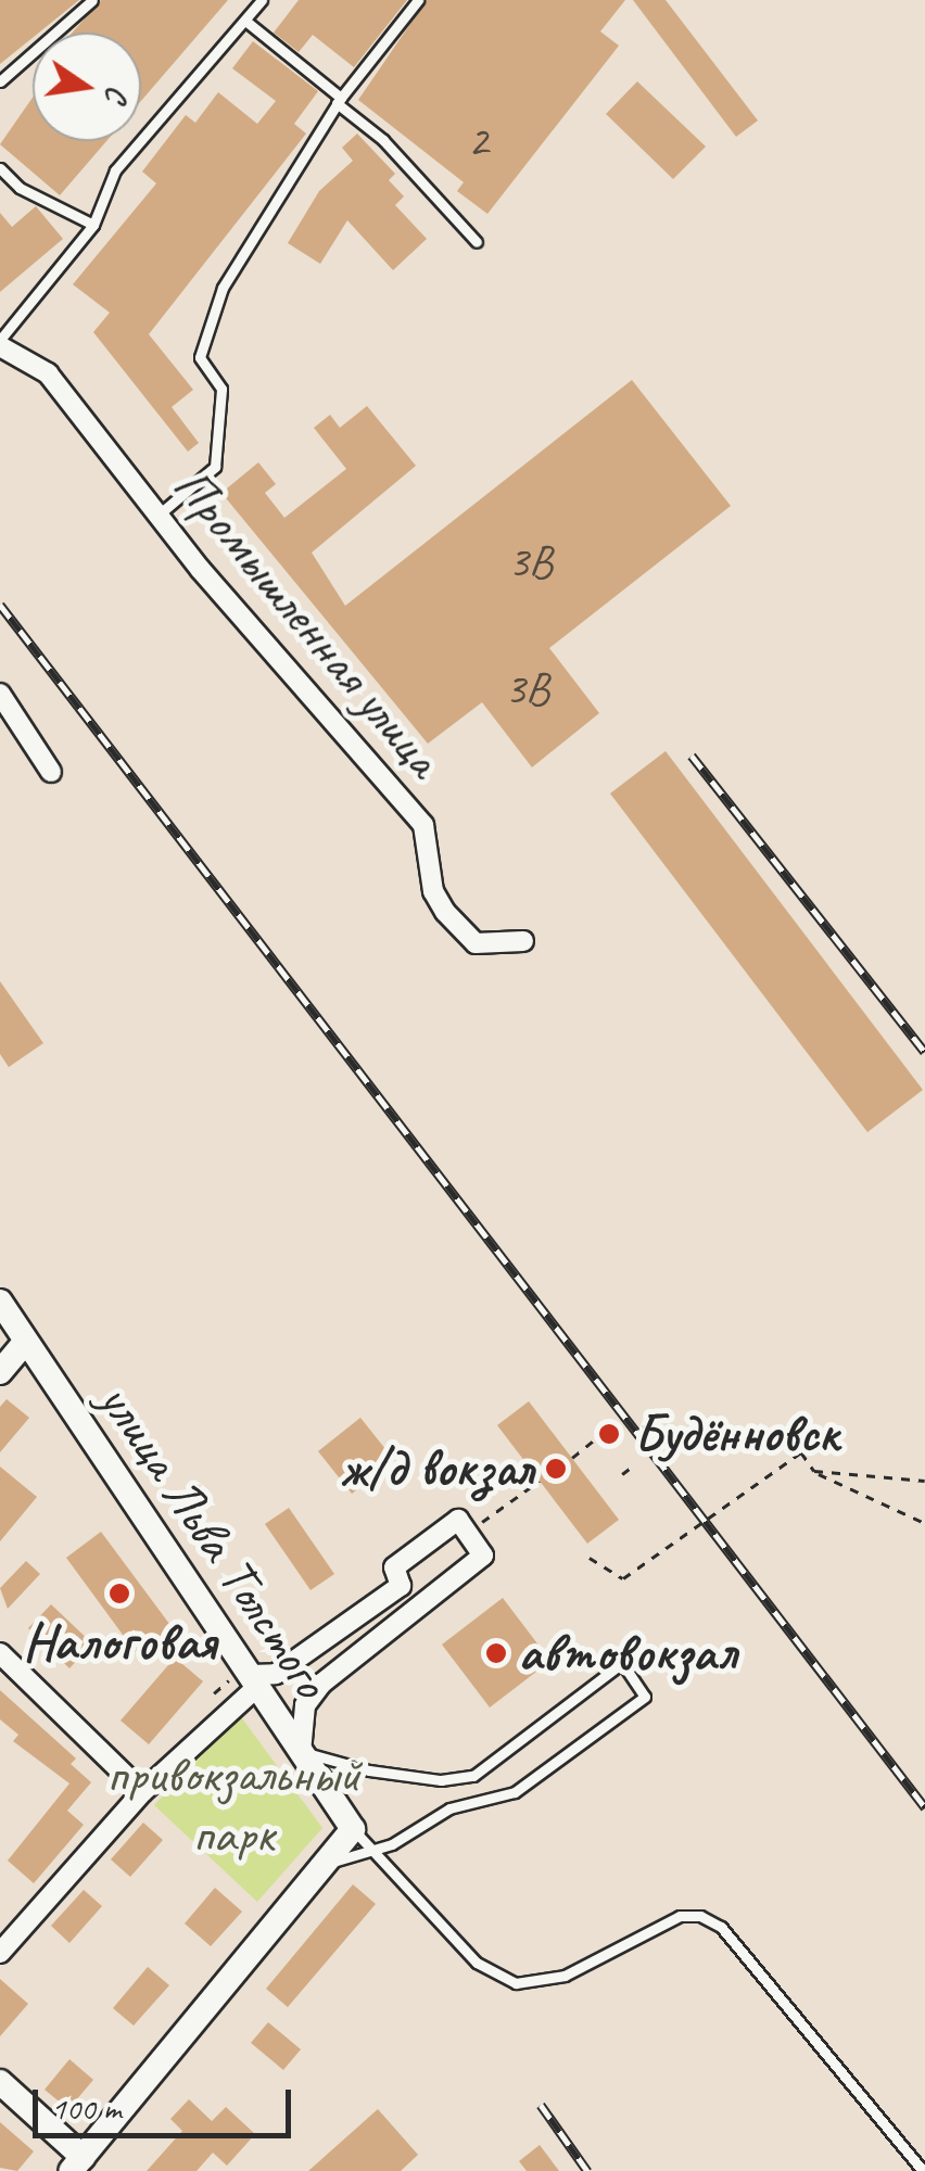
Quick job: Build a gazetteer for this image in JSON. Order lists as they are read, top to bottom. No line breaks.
{"streets":{"main road":["улица Льва Толстого"],"street":["Промышленная улица"]},"parks":["привокзальный парк"],"places":["Будённовск","ж/д вокзал","Налоговая","автовокзал"],"house_numbers":["2","3В","3В"],"scale_bar":"100 m","north":"right"}
